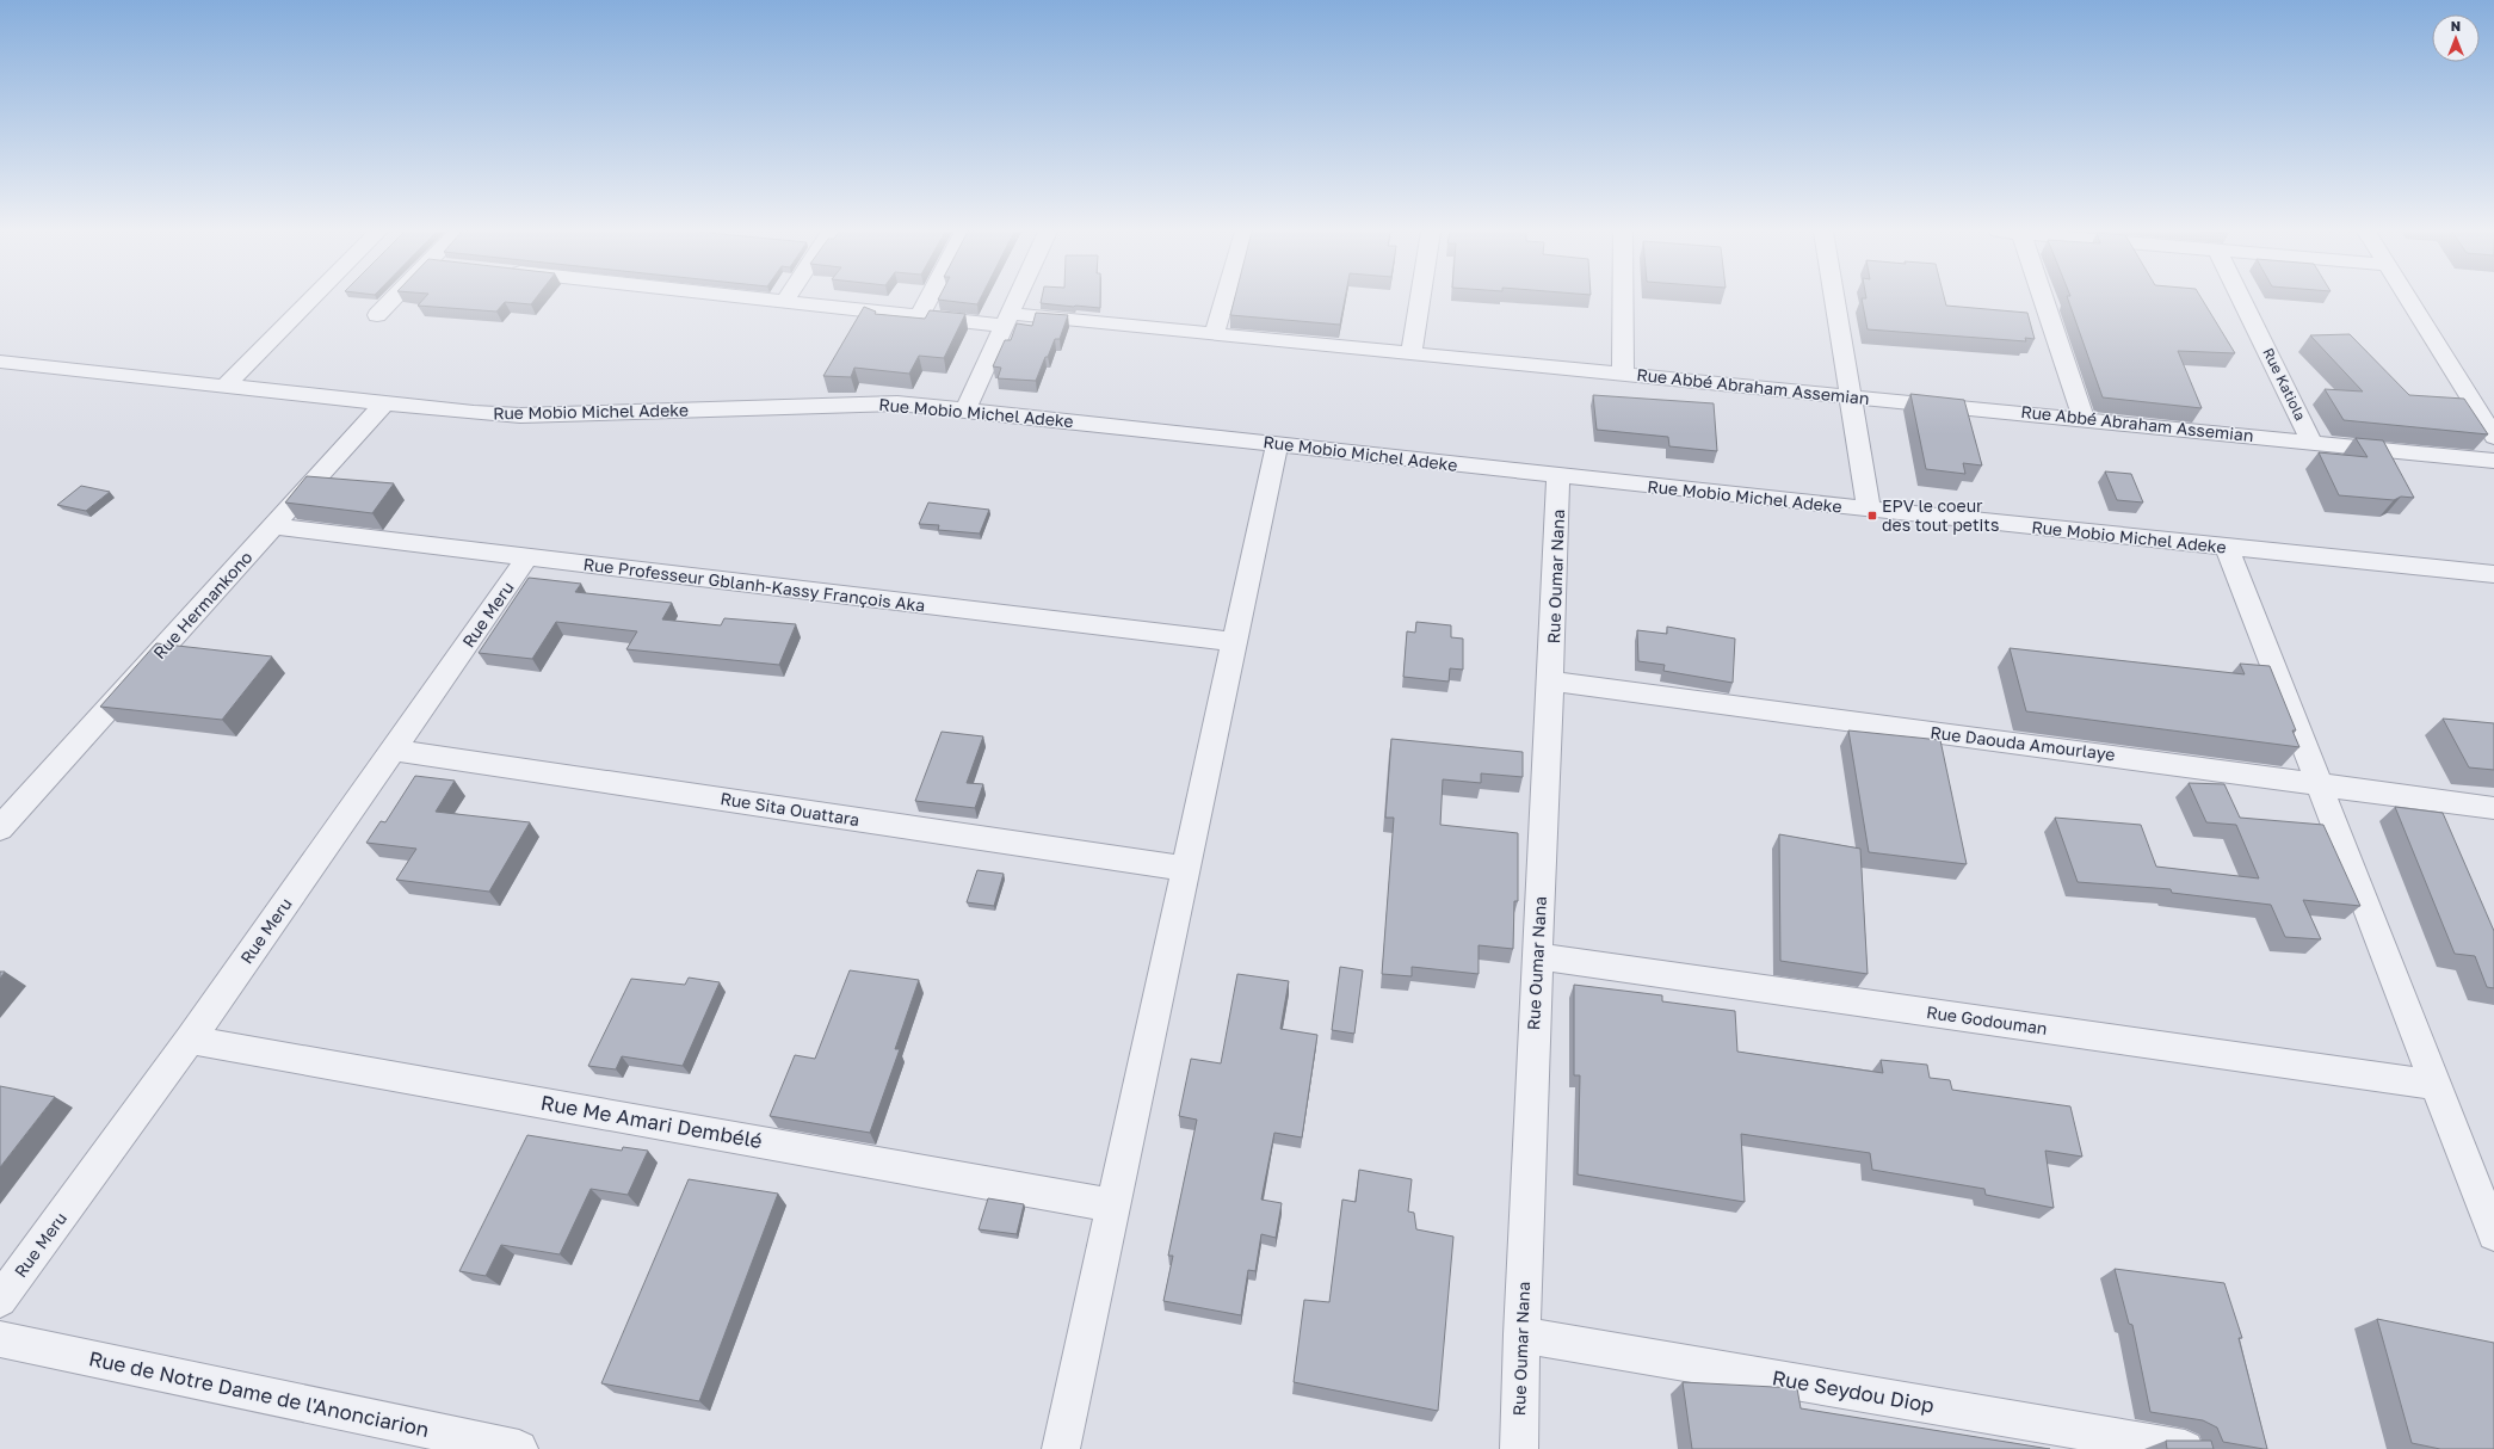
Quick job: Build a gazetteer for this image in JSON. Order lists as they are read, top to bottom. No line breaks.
{"streets":{"street":["Rue Katiola","Rue Abbé Abraham Assemian","Rue Mobio Michel Adeke","Rue Oumar Nana","Rue Professeur Gblanh-Kassy François Aka","Rue Hermankono","Rue Meru","Rue Daouda Amourlaye","Rue Sita Ouattara","Rue Godouman","Rue Me Amari Dembélé","Rue Seydou Diop","Rue de Notre Dame de l'Anonciarion"]},"crossings":[["Rue Katiola","Rue Abbé Abraham Assemian"],["Rue Mobio Michel Adeke","Rue Oumar Nana"],["Rue Mobio Michel Adeke","Rue Hermankono"],["Rue Oumar Nana","Rue Daouda Amourlaye"],["Rue Oumar Nana","Rue Godouman"],["Rue Oumar Nana","Rue Seydou Diop"],["Rue Professeur Gblanh-Kassy François Aka","Rue Hermankono"],["Rue Professeur Gblanh-Kassy François Aka","Rue Meru"],["Rue Meru","Rue Sita Ouattara"],["Rue Meru","Rue Me Amari Dembélé"]],"places":{"transit":["EPV le coeur des tout petits"]},"north":"top"}
